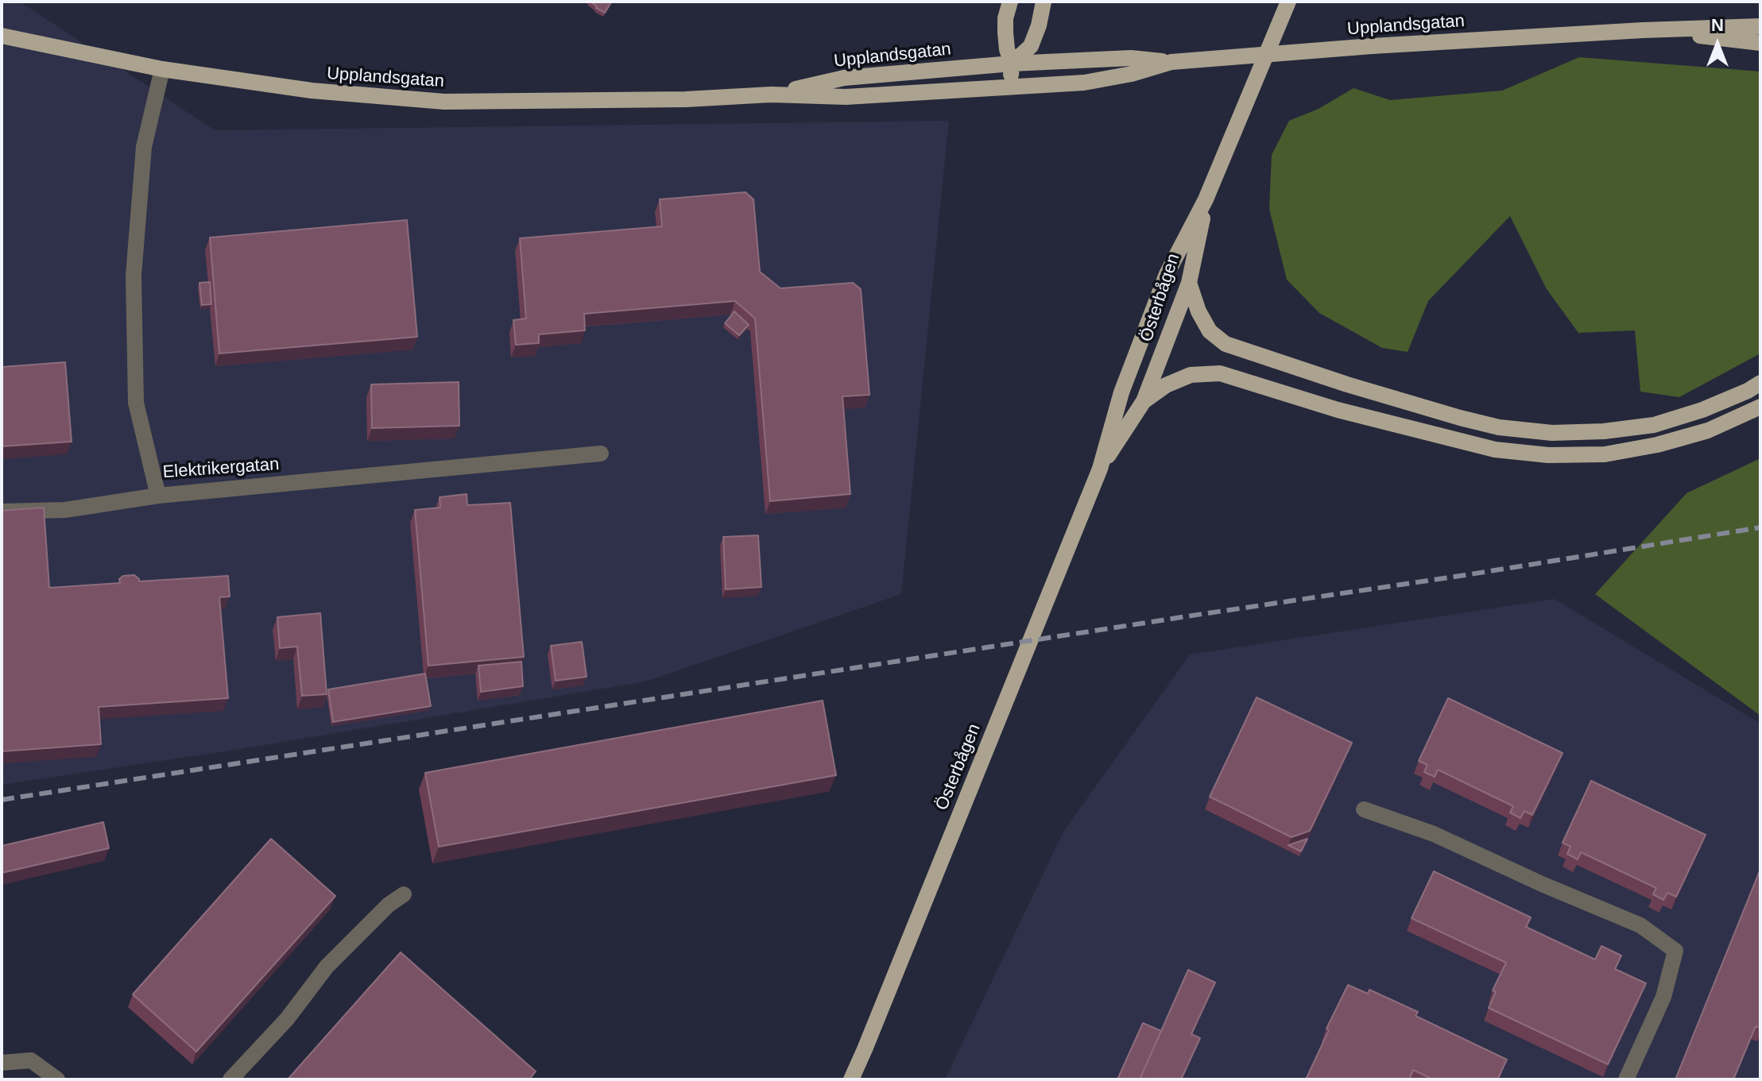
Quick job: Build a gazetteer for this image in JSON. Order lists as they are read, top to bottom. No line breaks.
{"streets":{"main road":["Upplandsgatan","Österbågen"],"street":["Elektrikergatan"]},"crossings":[["Upplandsgatan","Elektrikergatan"]],"north":"top"}
